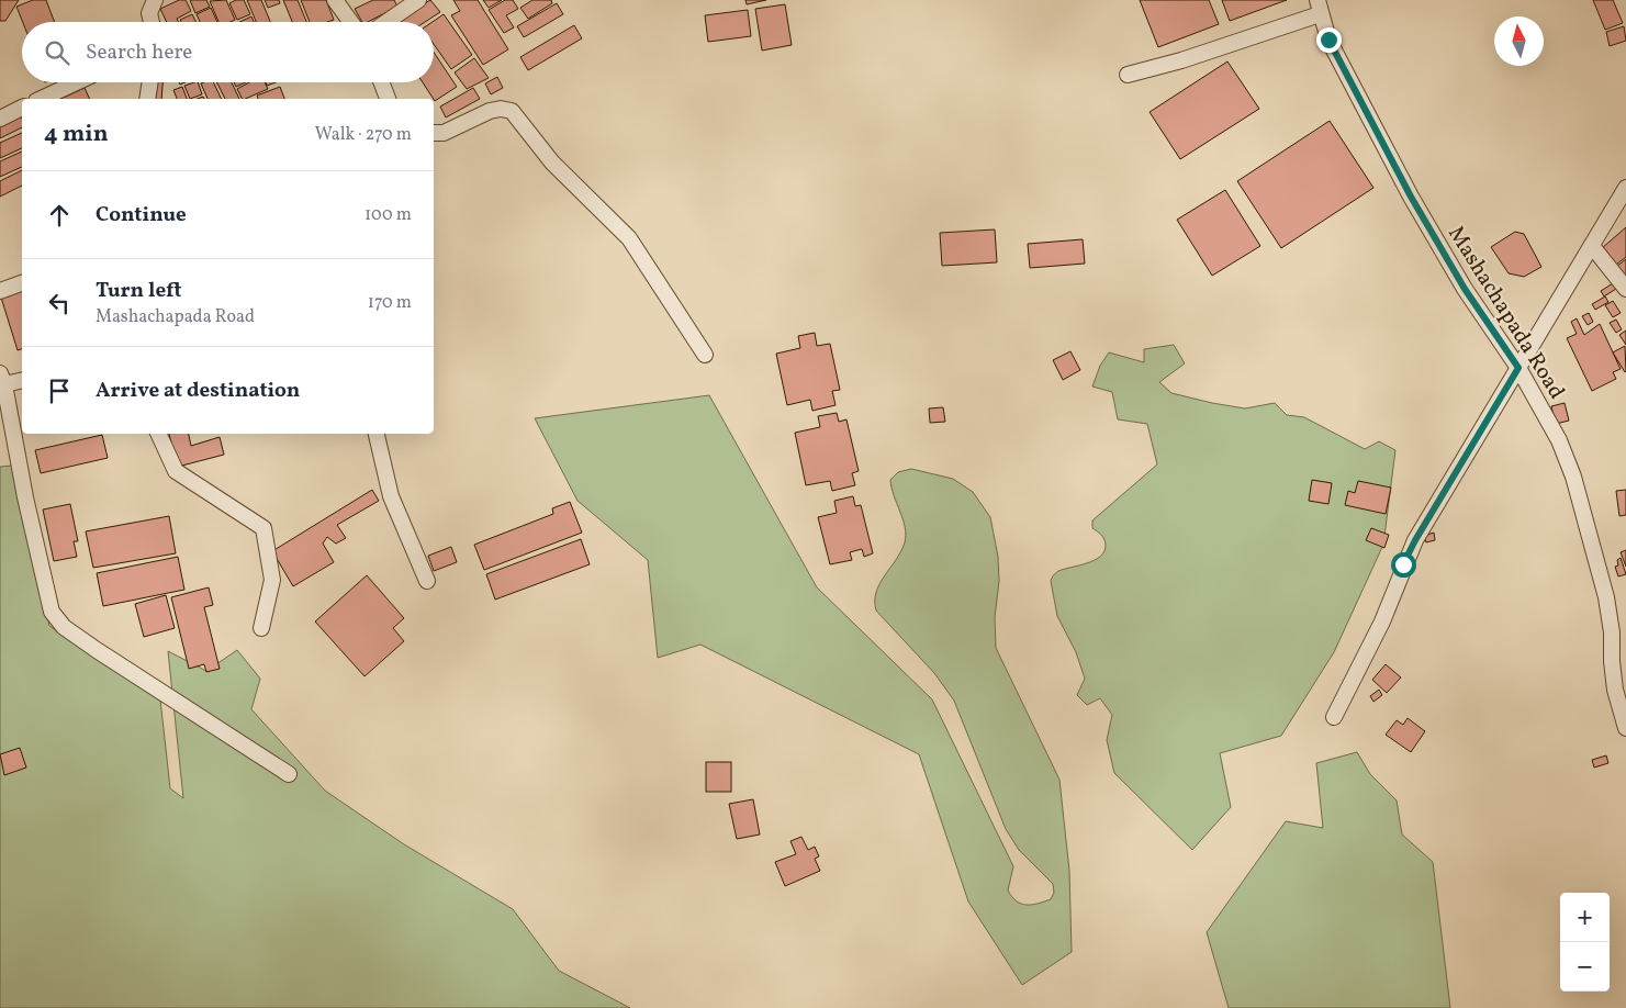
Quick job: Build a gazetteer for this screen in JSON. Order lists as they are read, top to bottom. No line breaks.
{"streets":{"street":["Mashachapada Road"]},"north":"top","page":{"search":"Search here","heading":["4 min","Walk · 270 m"],"list":[["Continue","100 m"],["Turn left","Mashachapada Road","170 m"],"Arrive at destination"],"map_buttons":["+","−"]}}
